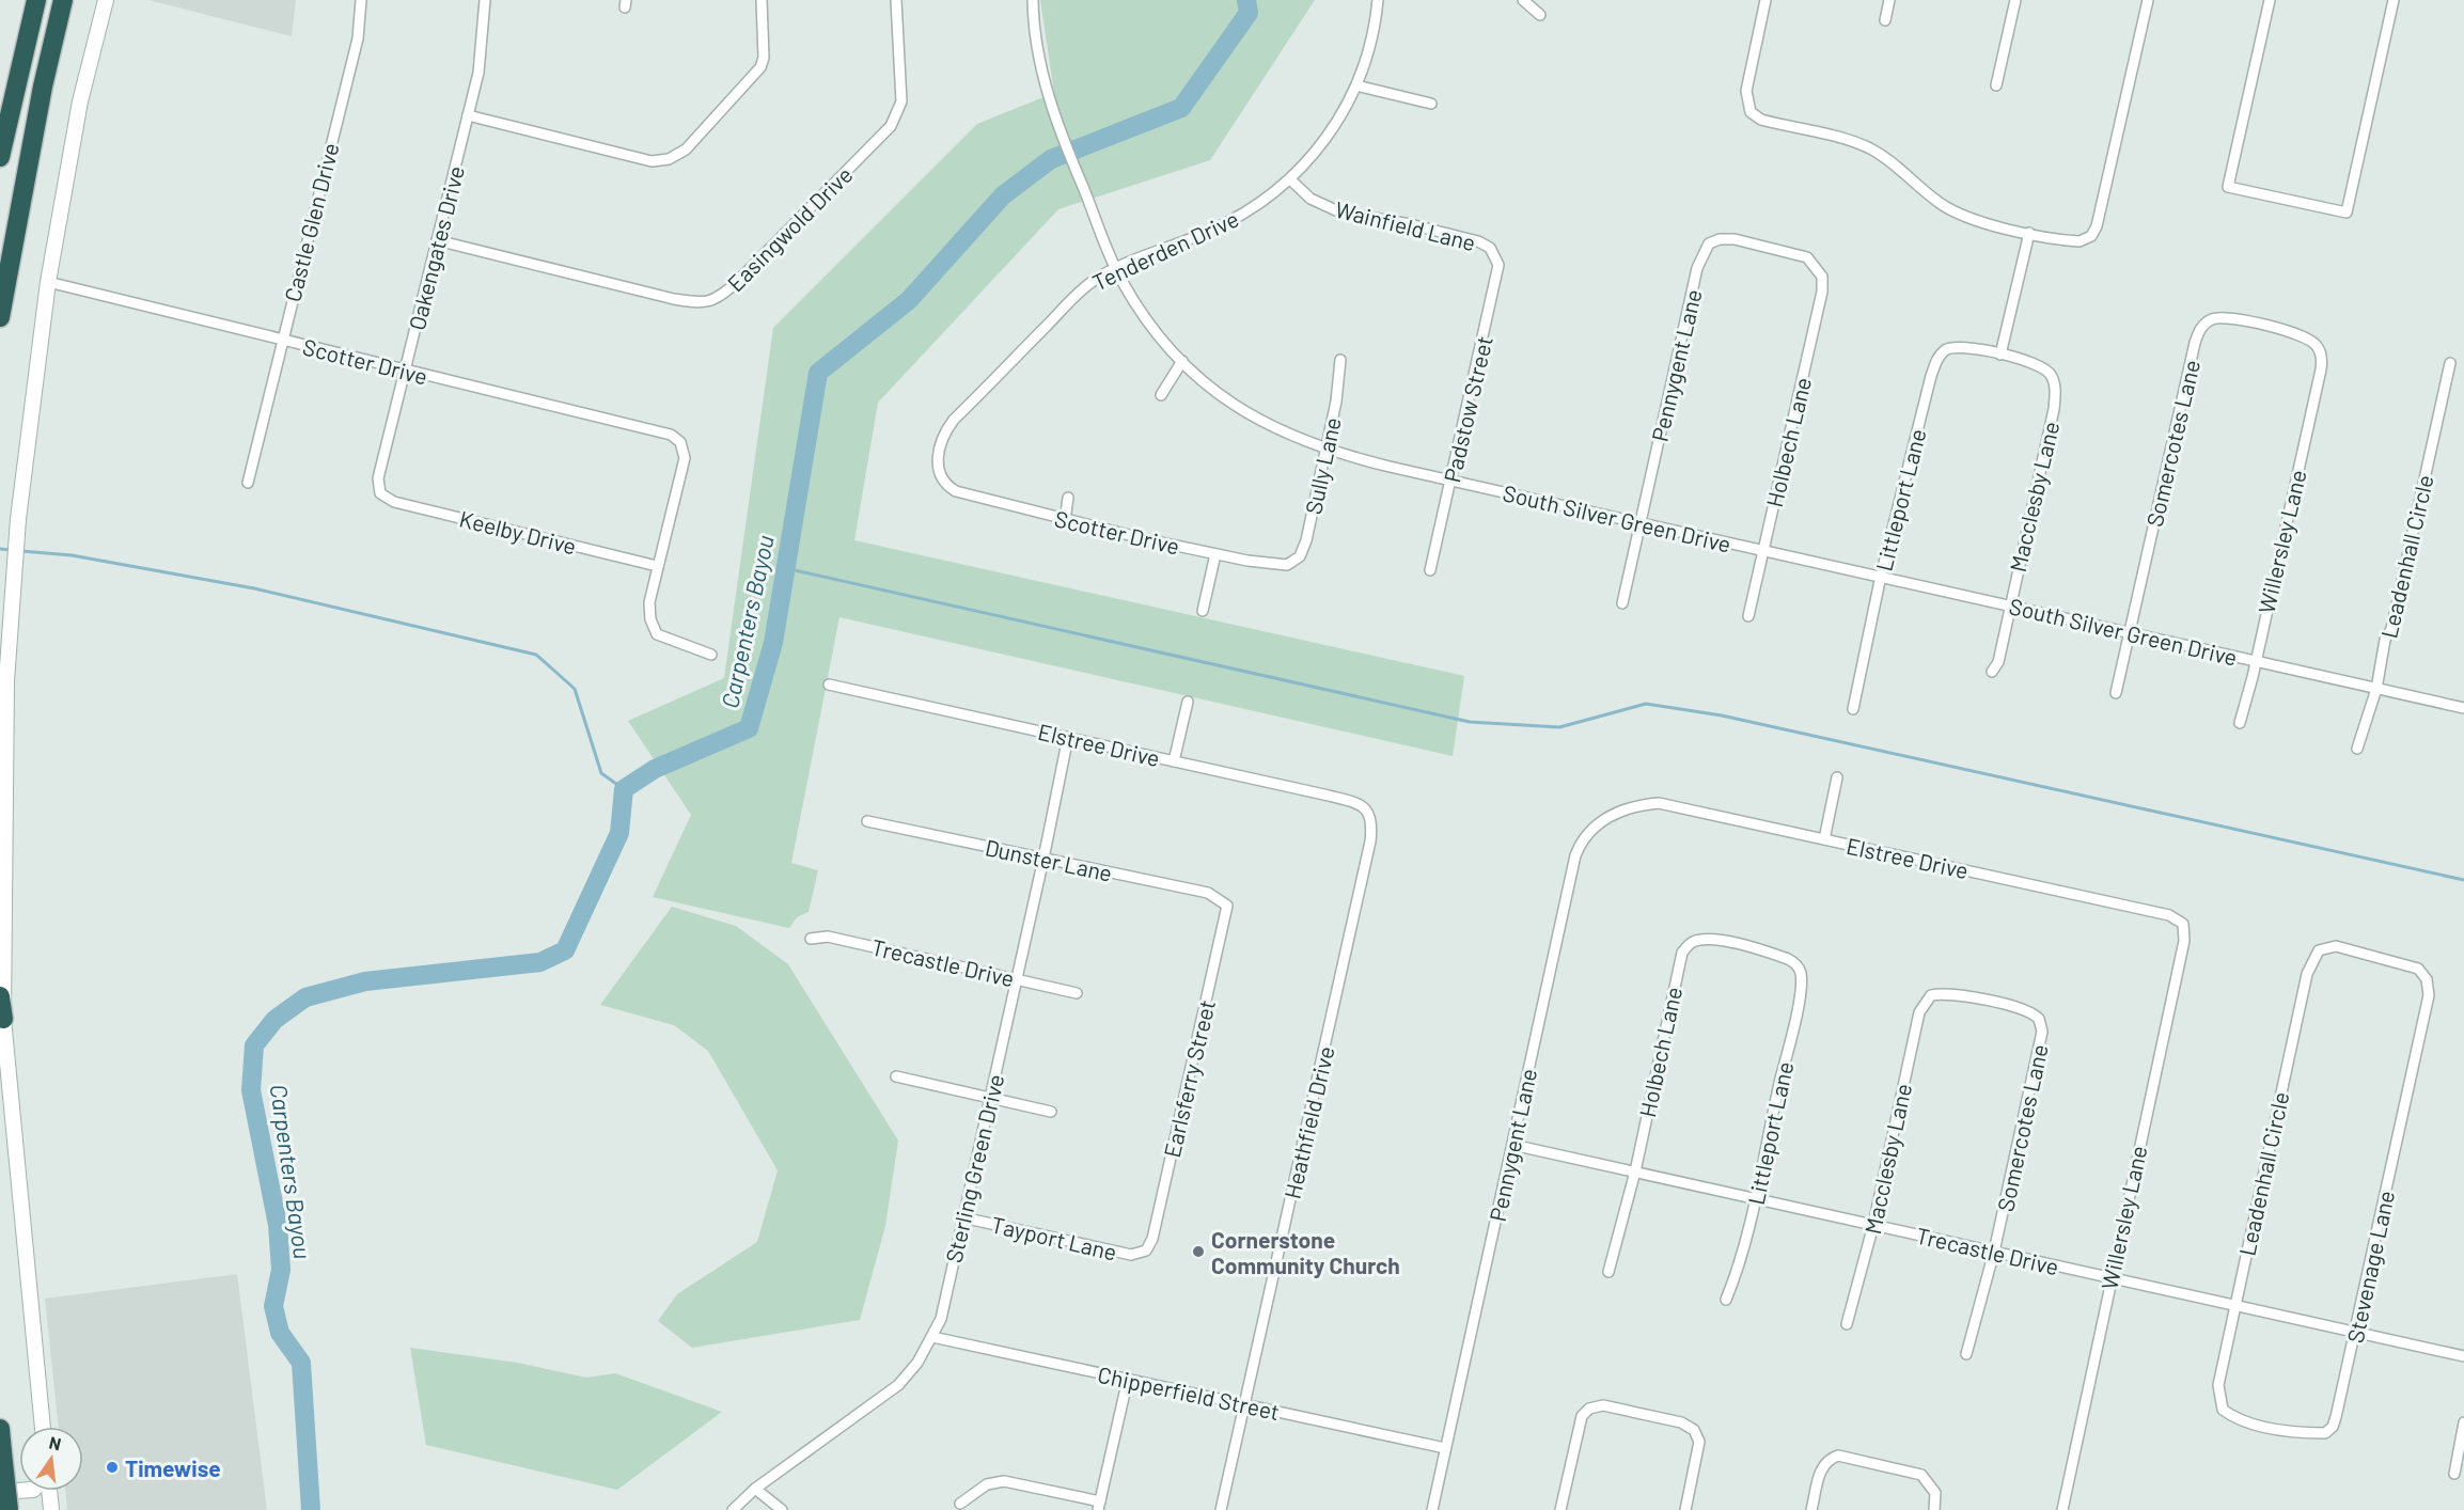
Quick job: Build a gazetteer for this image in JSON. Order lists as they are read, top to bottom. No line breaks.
{"streets":{"street":["Castle Glen Drive","Wainfield Lane","Easingwold Drive","Oakengates Drive","Tenderden Drive","Scotter Drive","Pennygent Lane","Padstow Street","Holbech Lane","Somercotes Lane","Sully Lane","Macclesby Lane","Littleport Lane","South Silver Green Drive","Keelby Drive","Willersley Lane","Leadenhall Circle","Elstree Drive","Dunster Lane","Trecastle Drive","Earlsferry Street","Heathfield Drive","Sterling Green Drive","Tayport Lane","Stevenage Lane","Chipperfield Street"]},"crossings":[["Castle Glen Drive","Scotter Drive"],["Wainfield Lane","Tenderden Drive"],["Wainfield Lane","Padstow Street"],["Easingwold Drive","Oakengates Drive"],["Oakengates Drive","Scotter Drive"],["Oakengates Drive","Keelby Drive"],["Tenderden Drive","Scotter Drive"],["Tenderden Drive","South Silver Green Drive"],["Scotter Drive","Sully Lane"],["Scotter Drive","Keelby Drive"],["Pennygent Lane","Holbech Lane"],["Pennygent Lane","South Silver Green Drive"],["Pennygent Lane","Elstree Drive"],["Pennygent Lane","Trecastle Drive"],["Pennygent Lane","Chipperfield Street"],["Padstow Street","South Silver Green Drive"],["Holbech Lane","Littleport Lane"],["Holbech Lane","South Silver Green Drive"],["Holbech Lane","Trecastle Drive"],["Somercotes Lane","Macclesby Lane"],["Somercotes Lane","South Silver Green Drive"],["Somercotes Lane","Willersley Lane"],["Somercotes Lane","Trecastle Drive"],["Sully Lane","South Silver Green Drive"],["Macclesby Lane","Littleport Lane"],["Macclesby Lane","South Silver Green Drive"],["Macclesby Lane","Trecastle Drive"],["Littleport Lane","South Silver Green Drive"],["Littleport Lane","Trecastle Drive"],["South Silver Green Drive","Willersley Lane"],["South Silver Green Drive","Leadenhall Circle"],["Willersley Lane","Elstree Drive"],["Willersley Lane","Trecastle Drive"],["Leadenhall Circle","Trecastle Drive"],["Leadenhall Circle","Stevenage Lane"],["Elstree Drive","Heathfield Drive"],["Elstree Drive","Sterling Green Drive"],["Dunster Lane","Earlsferry Street"],["Dunster Lane","Sterling Green Drive"],["Trecastle Drive","Sterling Green Drive"],["Trecastle Drive","Stevenage Lane"],["Earlsferry Street","Tayport Lane"],["Heathfield Drive","Chipperfield Street"],["Sterling Green Drive","Tayport Lane"],["Sterling Green Drive","Chipperfield Street"]],"water":["Carpenters Bayou"],"places":["Cornerstone Community Church","Timewise"],"north":"top"}
